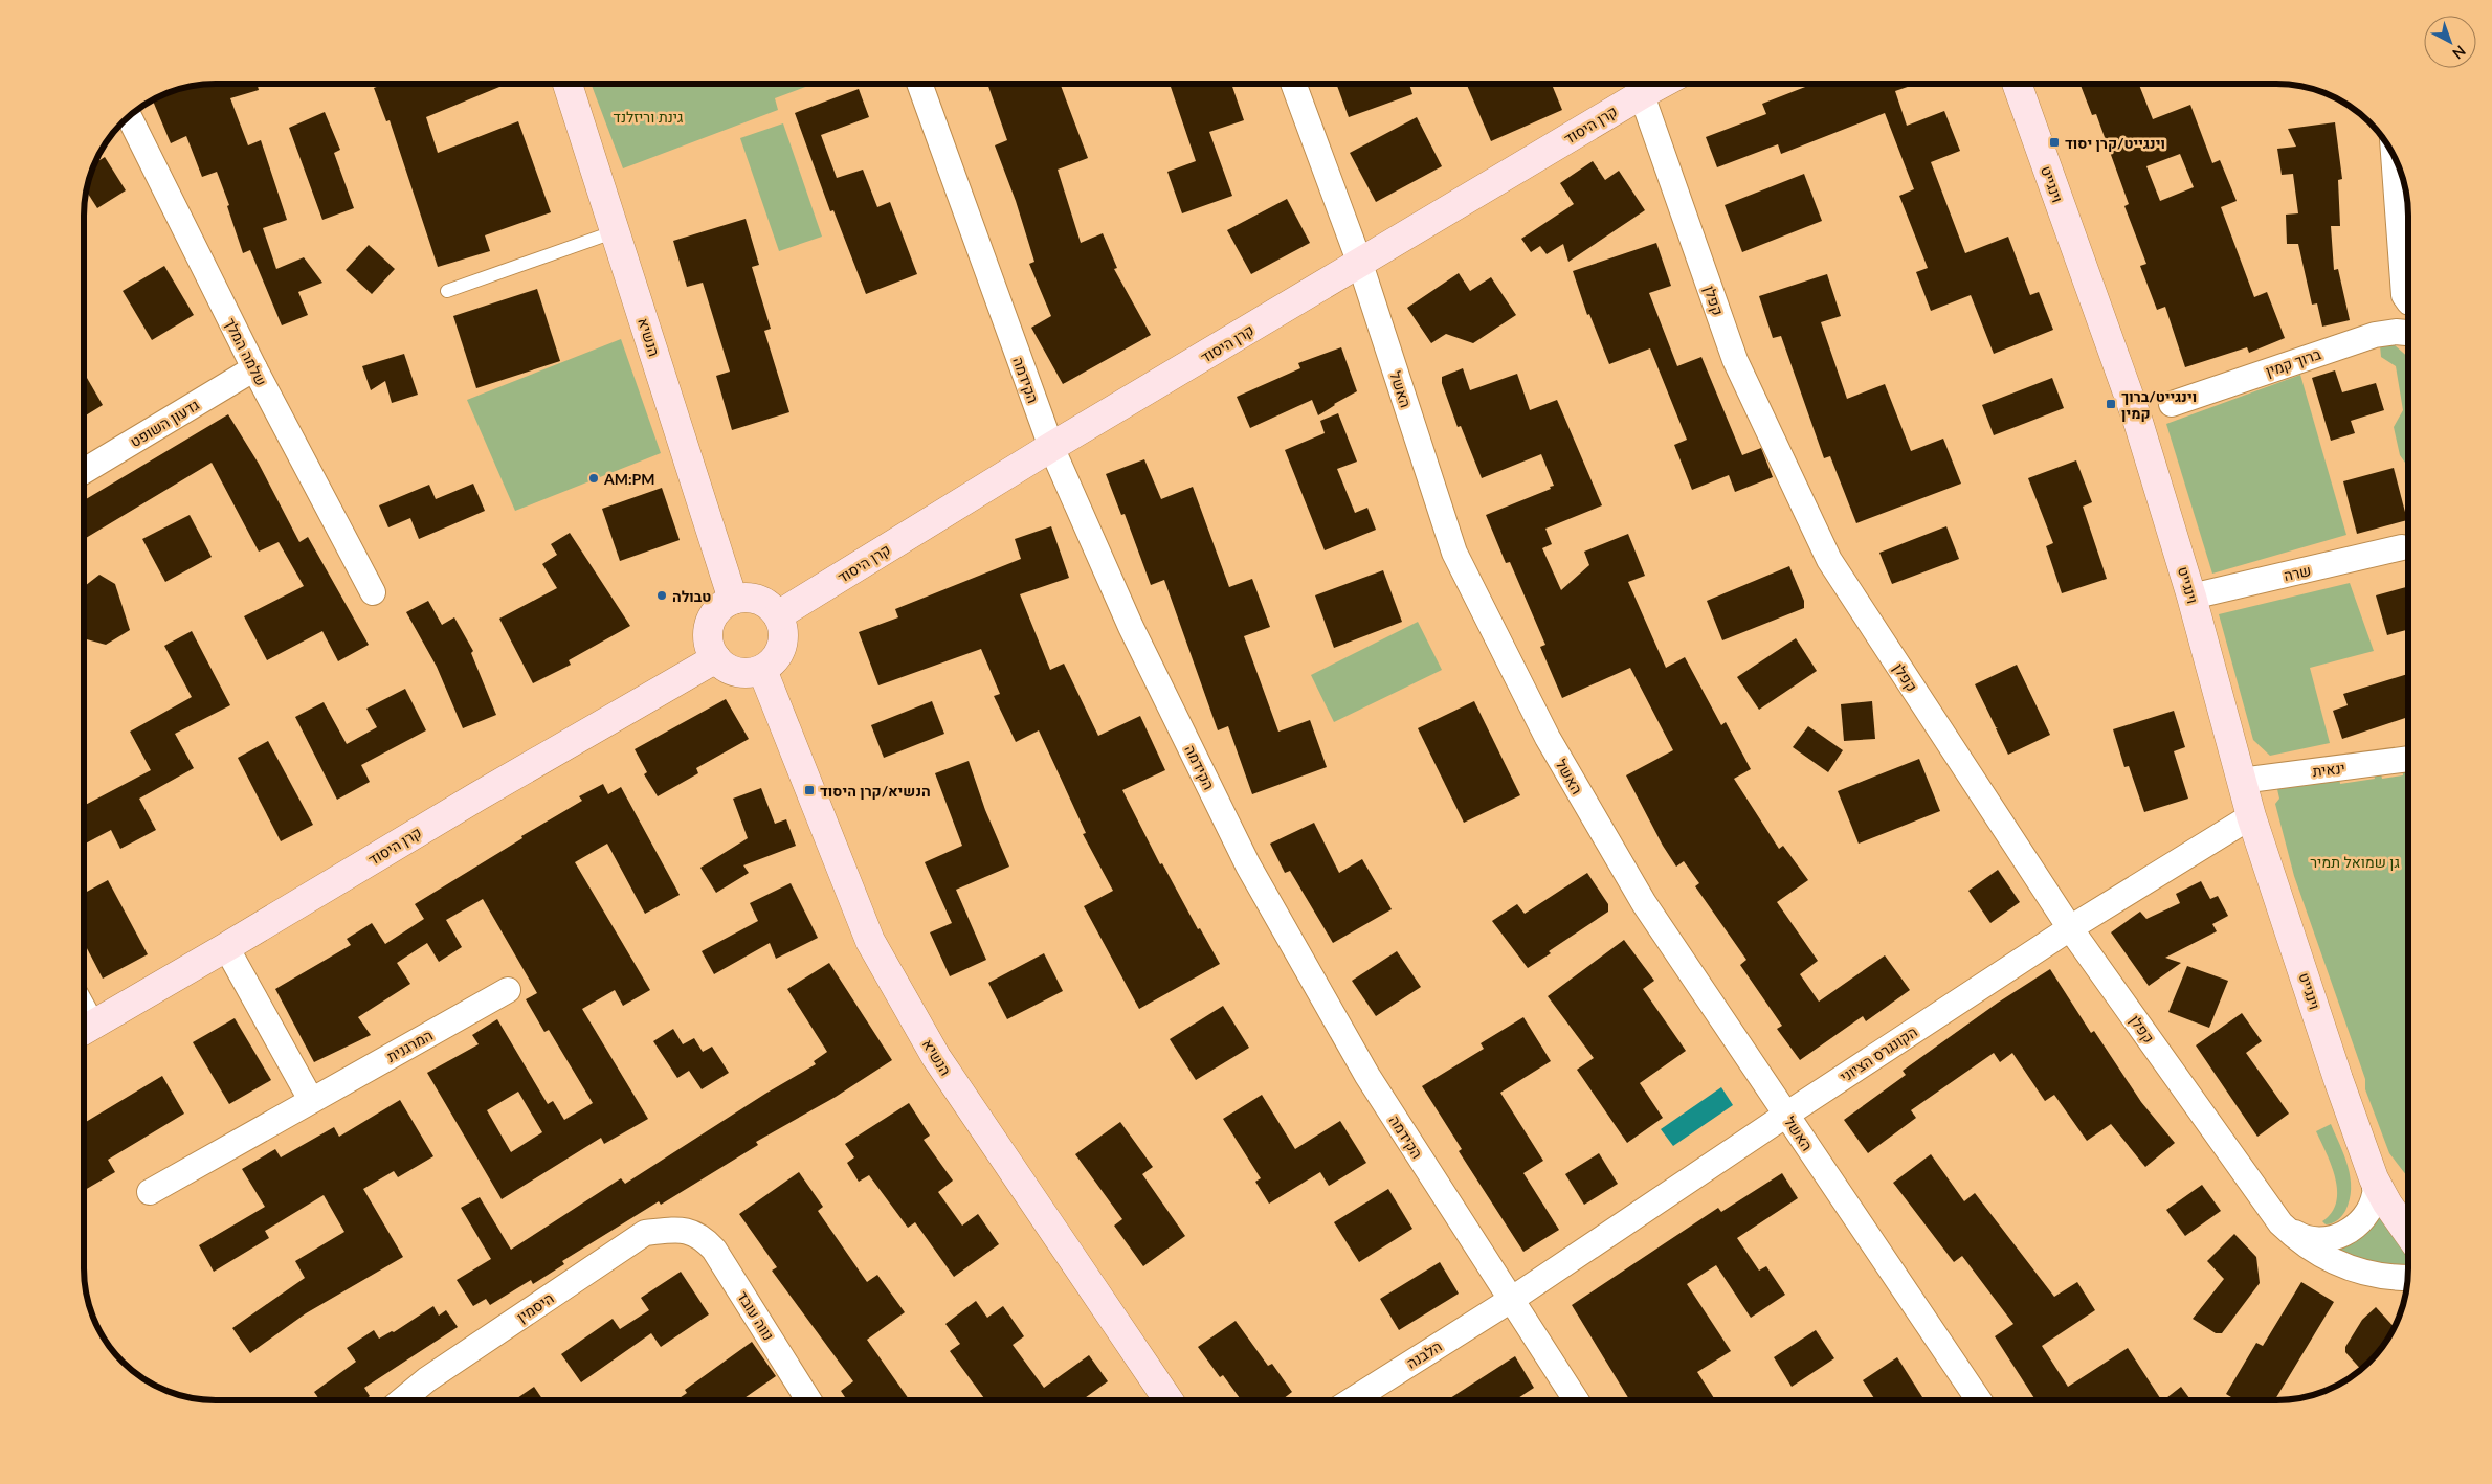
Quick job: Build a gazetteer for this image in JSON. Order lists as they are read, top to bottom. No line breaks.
{"streets":{"street":["קרן היסוד","וינגייט","קפלן","הנשיא","שלמה המלך","ברוך קמין","הקידמה","האשל","גדעון השופט","שרה","ינאית","המרגנית","הקונגרס הציוני","היסמין","נווה עובד","הלבנה"]},"crossings":[["קרן היסוד","קפלן"],["קרן היסוד","הנשיא"],["קרן היסוד","הקידמה"],["קרן היסוד","האשל"],["וינגייט","קפלן"],["וינגייט","שרה"],["וינגייט","ינאית"],["וינגייט","הקונגרס הציוני"],["קפלן","הקונגרס הציוני"],["שלמה המלך","גדעון השופט"],["הקידמה","הקונגרס הציוני"],["הקידמה","הלבנה"],["האשל","הקונגרס הציוני"],["הקונגרס הציוני","הלבנה"],["היסמין","נווה עובד"]],"parks":["גינת וריזלנד","גן שמואל תמיר"],"places":{"transit":["וינגייט/קרן יסוד","וינגייט/ברוך קמין","הנשיא/קרן היסוד"],"other":["AM:PM","טבולה"]},"north":"bottom right"}
